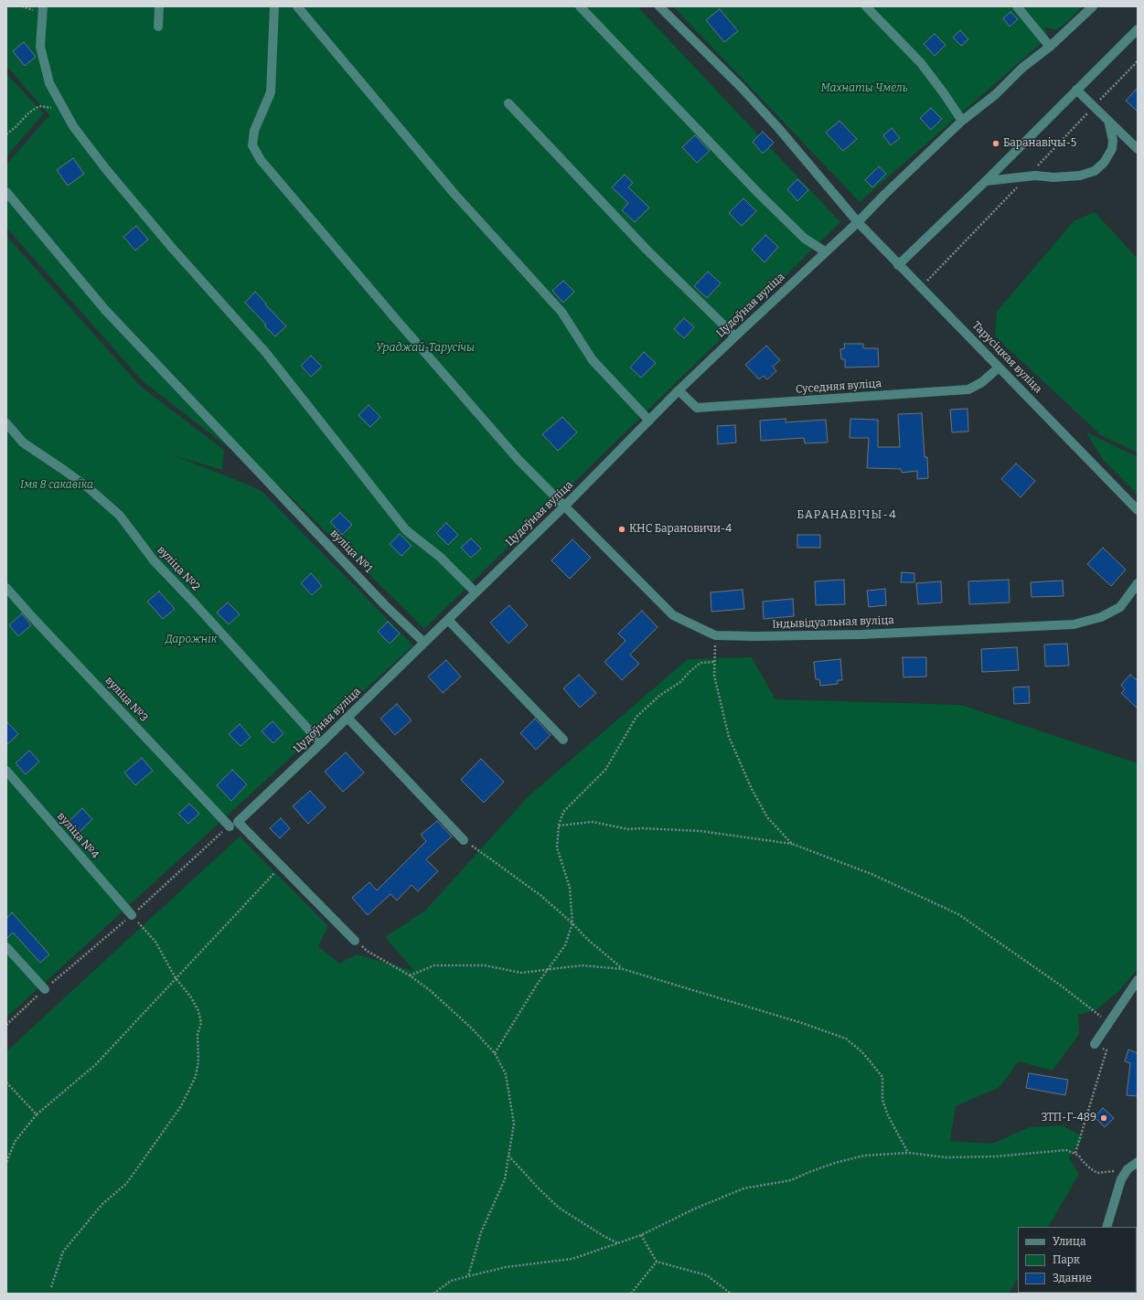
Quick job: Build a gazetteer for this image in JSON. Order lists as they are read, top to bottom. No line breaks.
{"streets":{"street":["Цудоўная вуліца","Тарусіцкая вуліца","Суседняя вуліца","вуліца №1","вуліца №2","Індывідуальная вуліца","вуліца №3","вуліца №4"]},"crossings":[["Цудоўная вуліца","Тарусіцкая вуліца"],["Цудоўная вуліца","Суседняя вуліца"],["Цудоўная вуліца","вуліца №1"],["Цудоўная вуліца","вуліца №2"],["Цудоўная вуліца","Індывідуальная вуліца"],["Тарусіцкая вуліца","Суседняя вуліца"]],"districts":["БАРАНАВІЧЫ-4"],"parks":["Махнаты Чмель","Ураджай-Тарусічы","Імя 8 сакавіка","Дарожнік"],"places":["Баранавічы-5","КНС Барановичи-4","ЗТП-Г-489"],"legend":["Улица","Парк","Здание"]}
